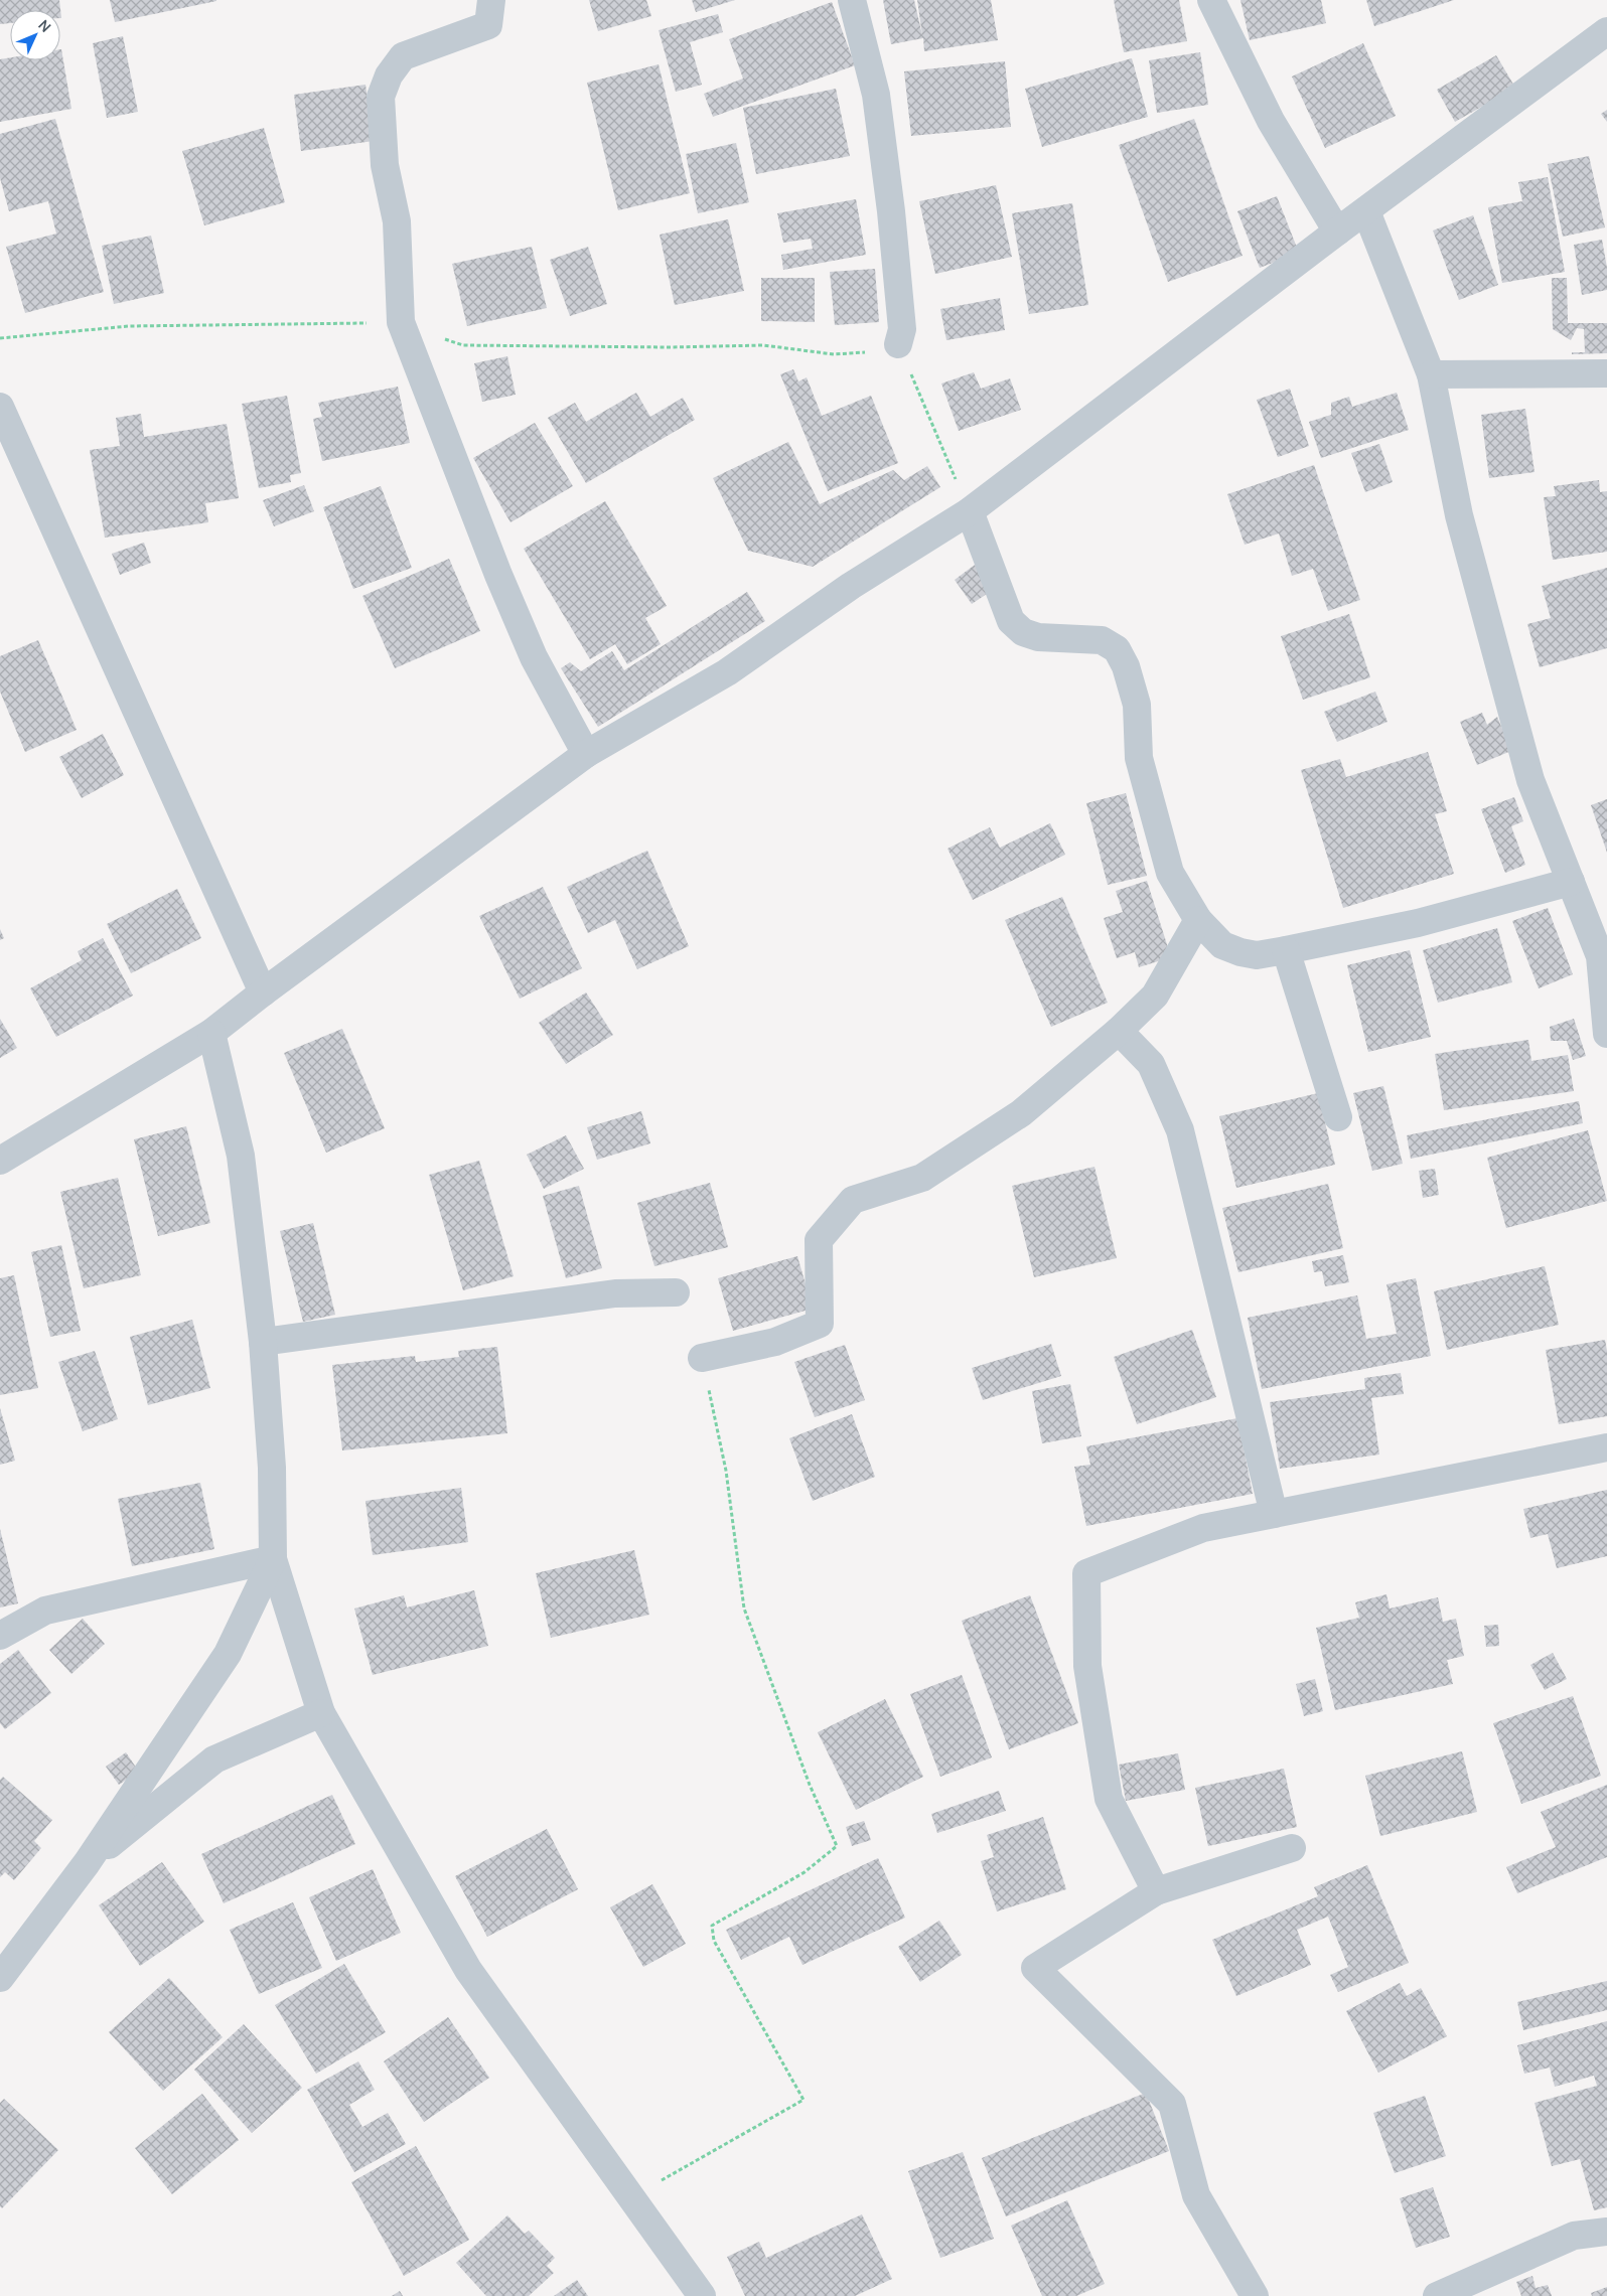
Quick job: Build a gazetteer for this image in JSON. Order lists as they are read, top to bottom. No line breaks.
{"north":"top right"}
